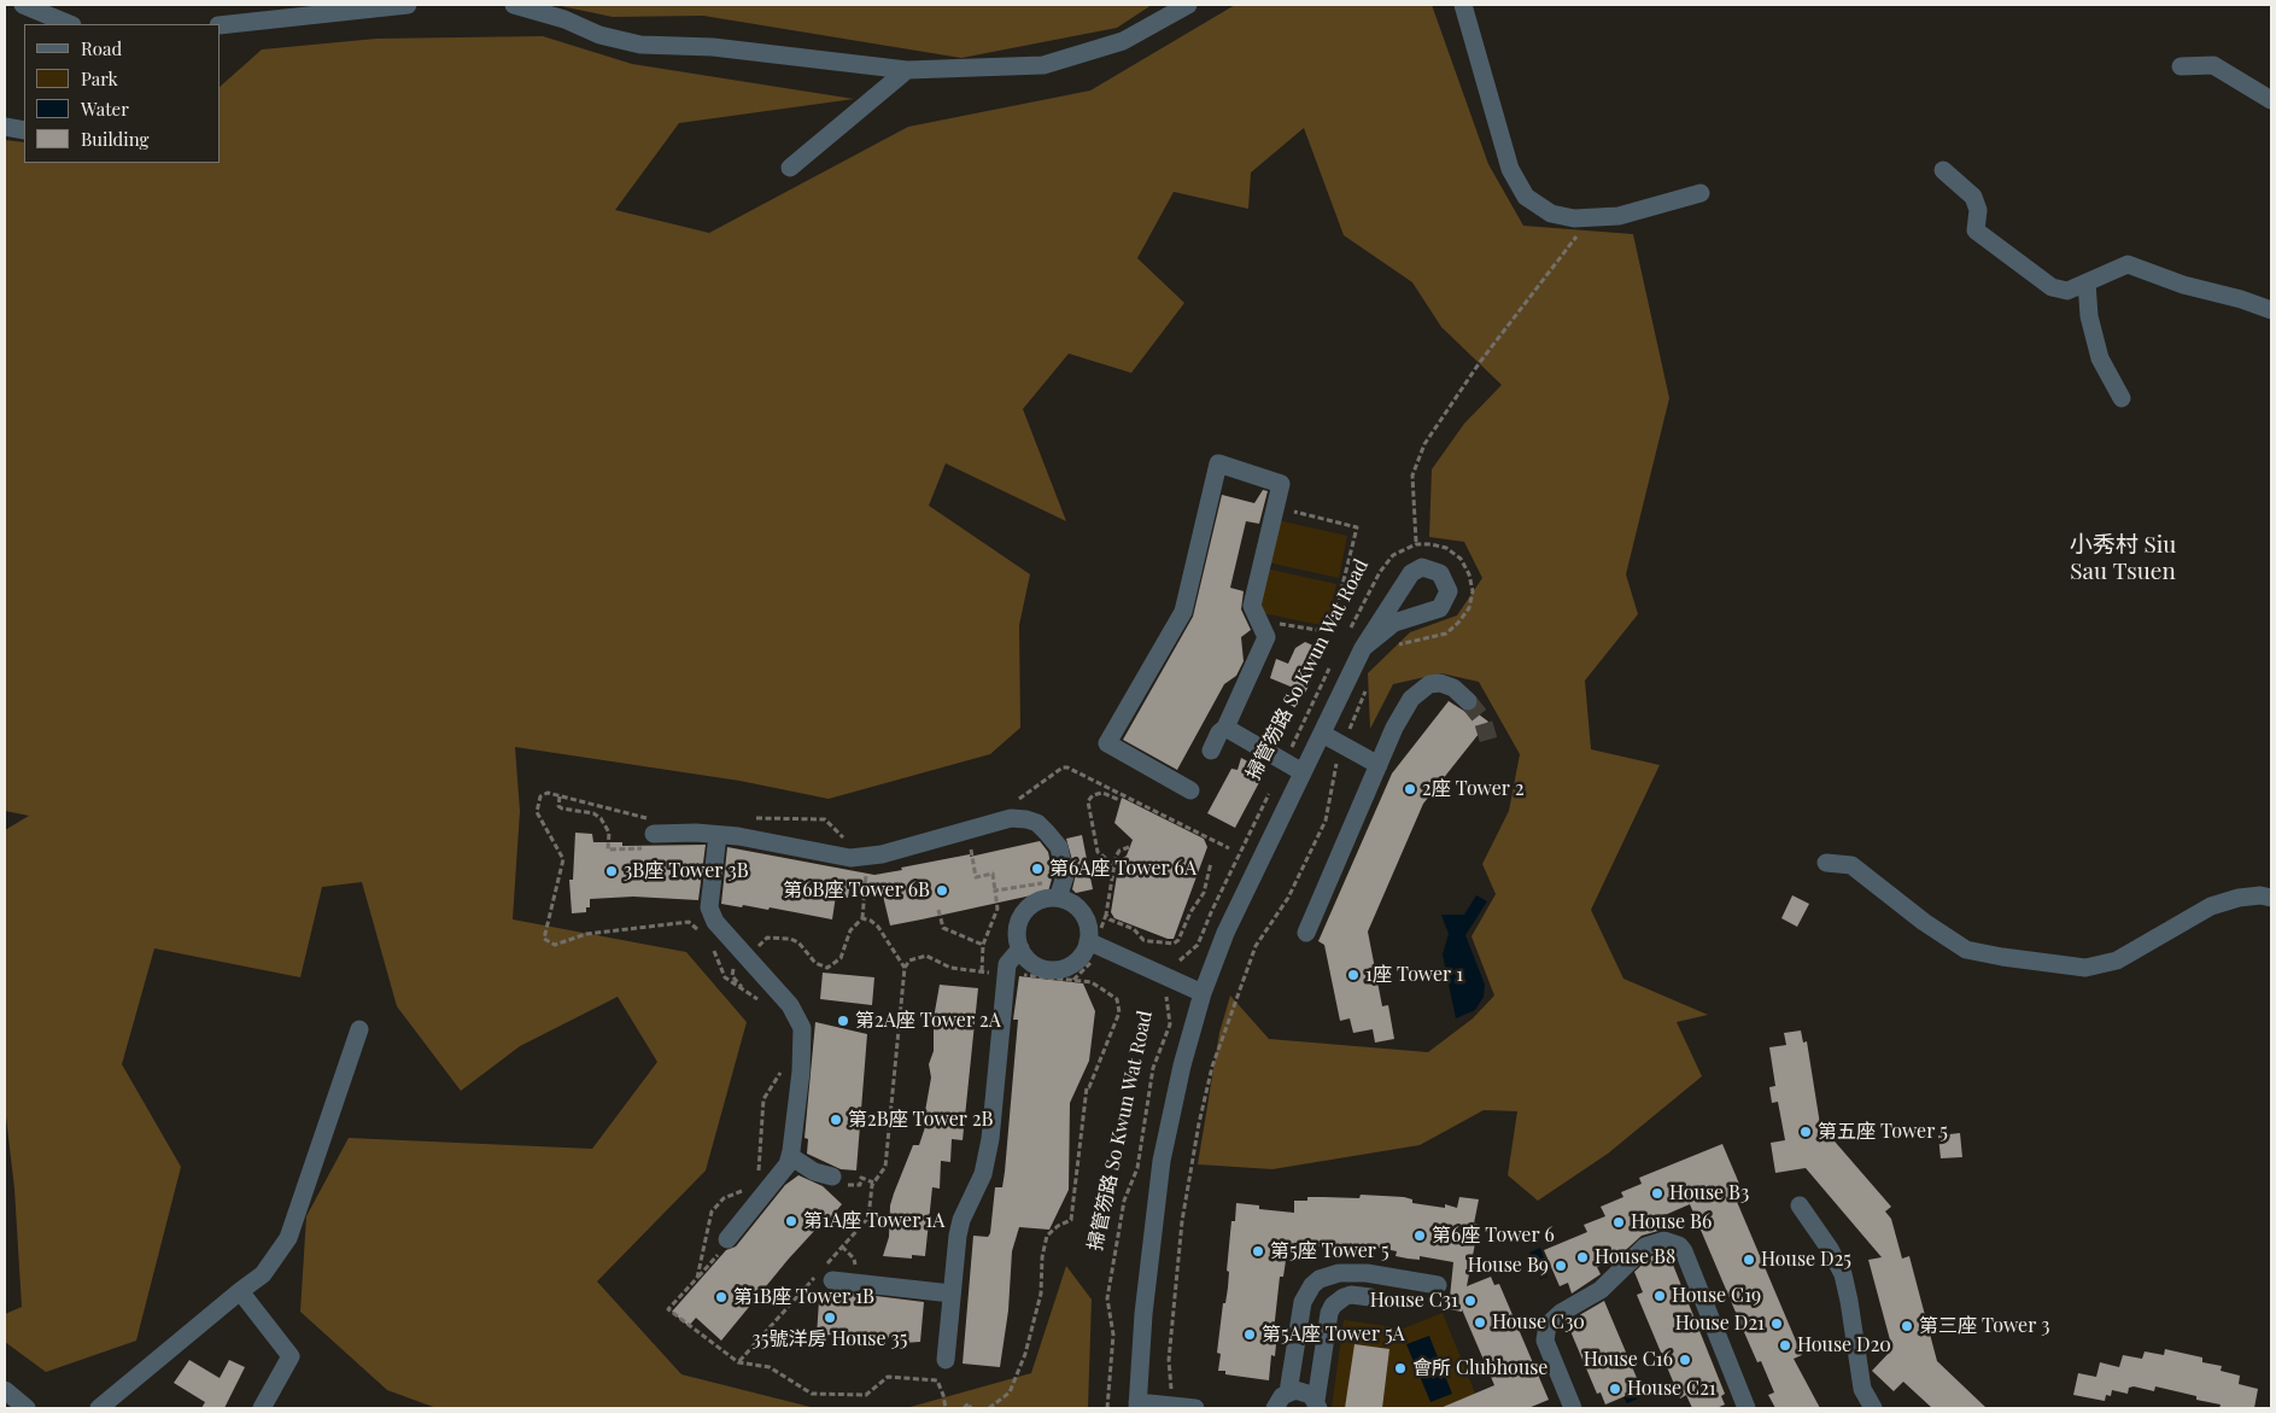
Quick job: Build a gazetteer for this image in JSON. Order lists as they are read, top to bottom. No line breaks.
{"streets":{"street":["掃管笏路 So Kwun Wat Road"]},"districts":["小秀村 Siu Sau Tsuen"],"places":["2座 Tower 2","第6A座 Tower 6A","3B座 Tower 3B","第6B座 Tower 6B","1座 Tower 1","第2A座 Tower 2A","第2B座 Tower 2B","第五座 Tower 5","House B3","第1A座 Tower 1A","House B6","第6座 Tower 6","第5座 Tower 5","House B8","House D25","House B9","House C19","第1B座 Tower 1B","House C31","35號洋房 House 35","House C30","House D21","第三座 Tower 3","第5A座 Tower 5A","House D20","House C16","會所 Clubhouse","House C21"],"legend":["Road","Park","Water","Building"]}
